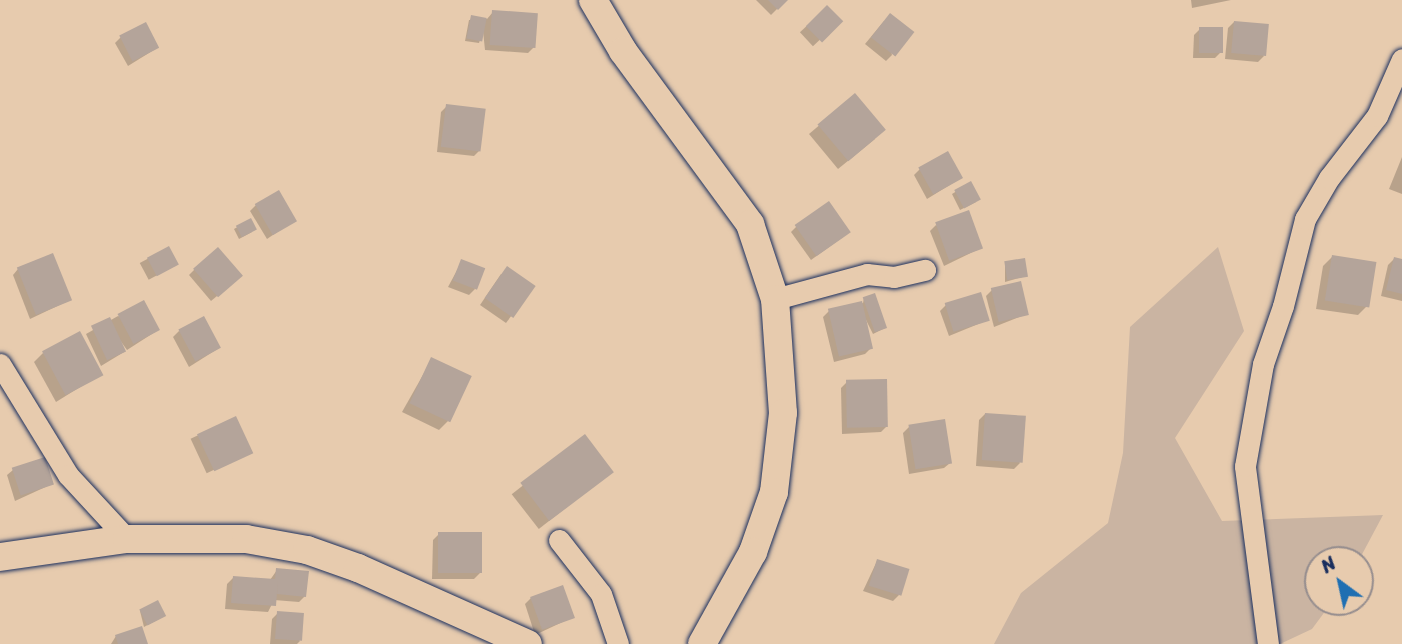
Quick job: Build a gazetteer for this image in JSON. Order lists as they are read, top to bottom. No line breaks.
{"north":"top left"}
